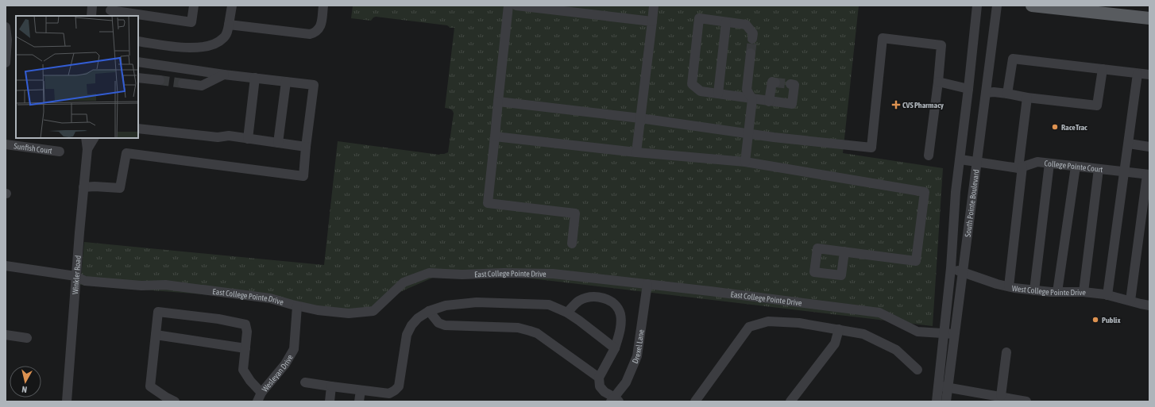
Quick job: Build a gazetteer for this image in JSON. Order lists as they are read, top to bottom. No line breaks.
{"streets":{"street":["Sunfish Court","College Pointe Court","South Pointe Boulevard","East College Pointe Drive","Winkler Road","West College Pointe Drive","Drexel Lane","Wesleyan Drive"]},"crossings":[["College Pointe Court","South Pointe Boulevard"],["South Pointe Boulevard","East College Pointe Drive"],["South Pointe Boulevard","West College Pointe Drive"],["East College Pointe Drive","Winkler Road"],["East College Pointe Drive","Drexel Lane"],["East College Pointe Drive","Wesleyan Drive"]],"places":{"health":["CVS Pharmacy"],"other":["RaceTrac","Publix"]},"north":"bottom"}
